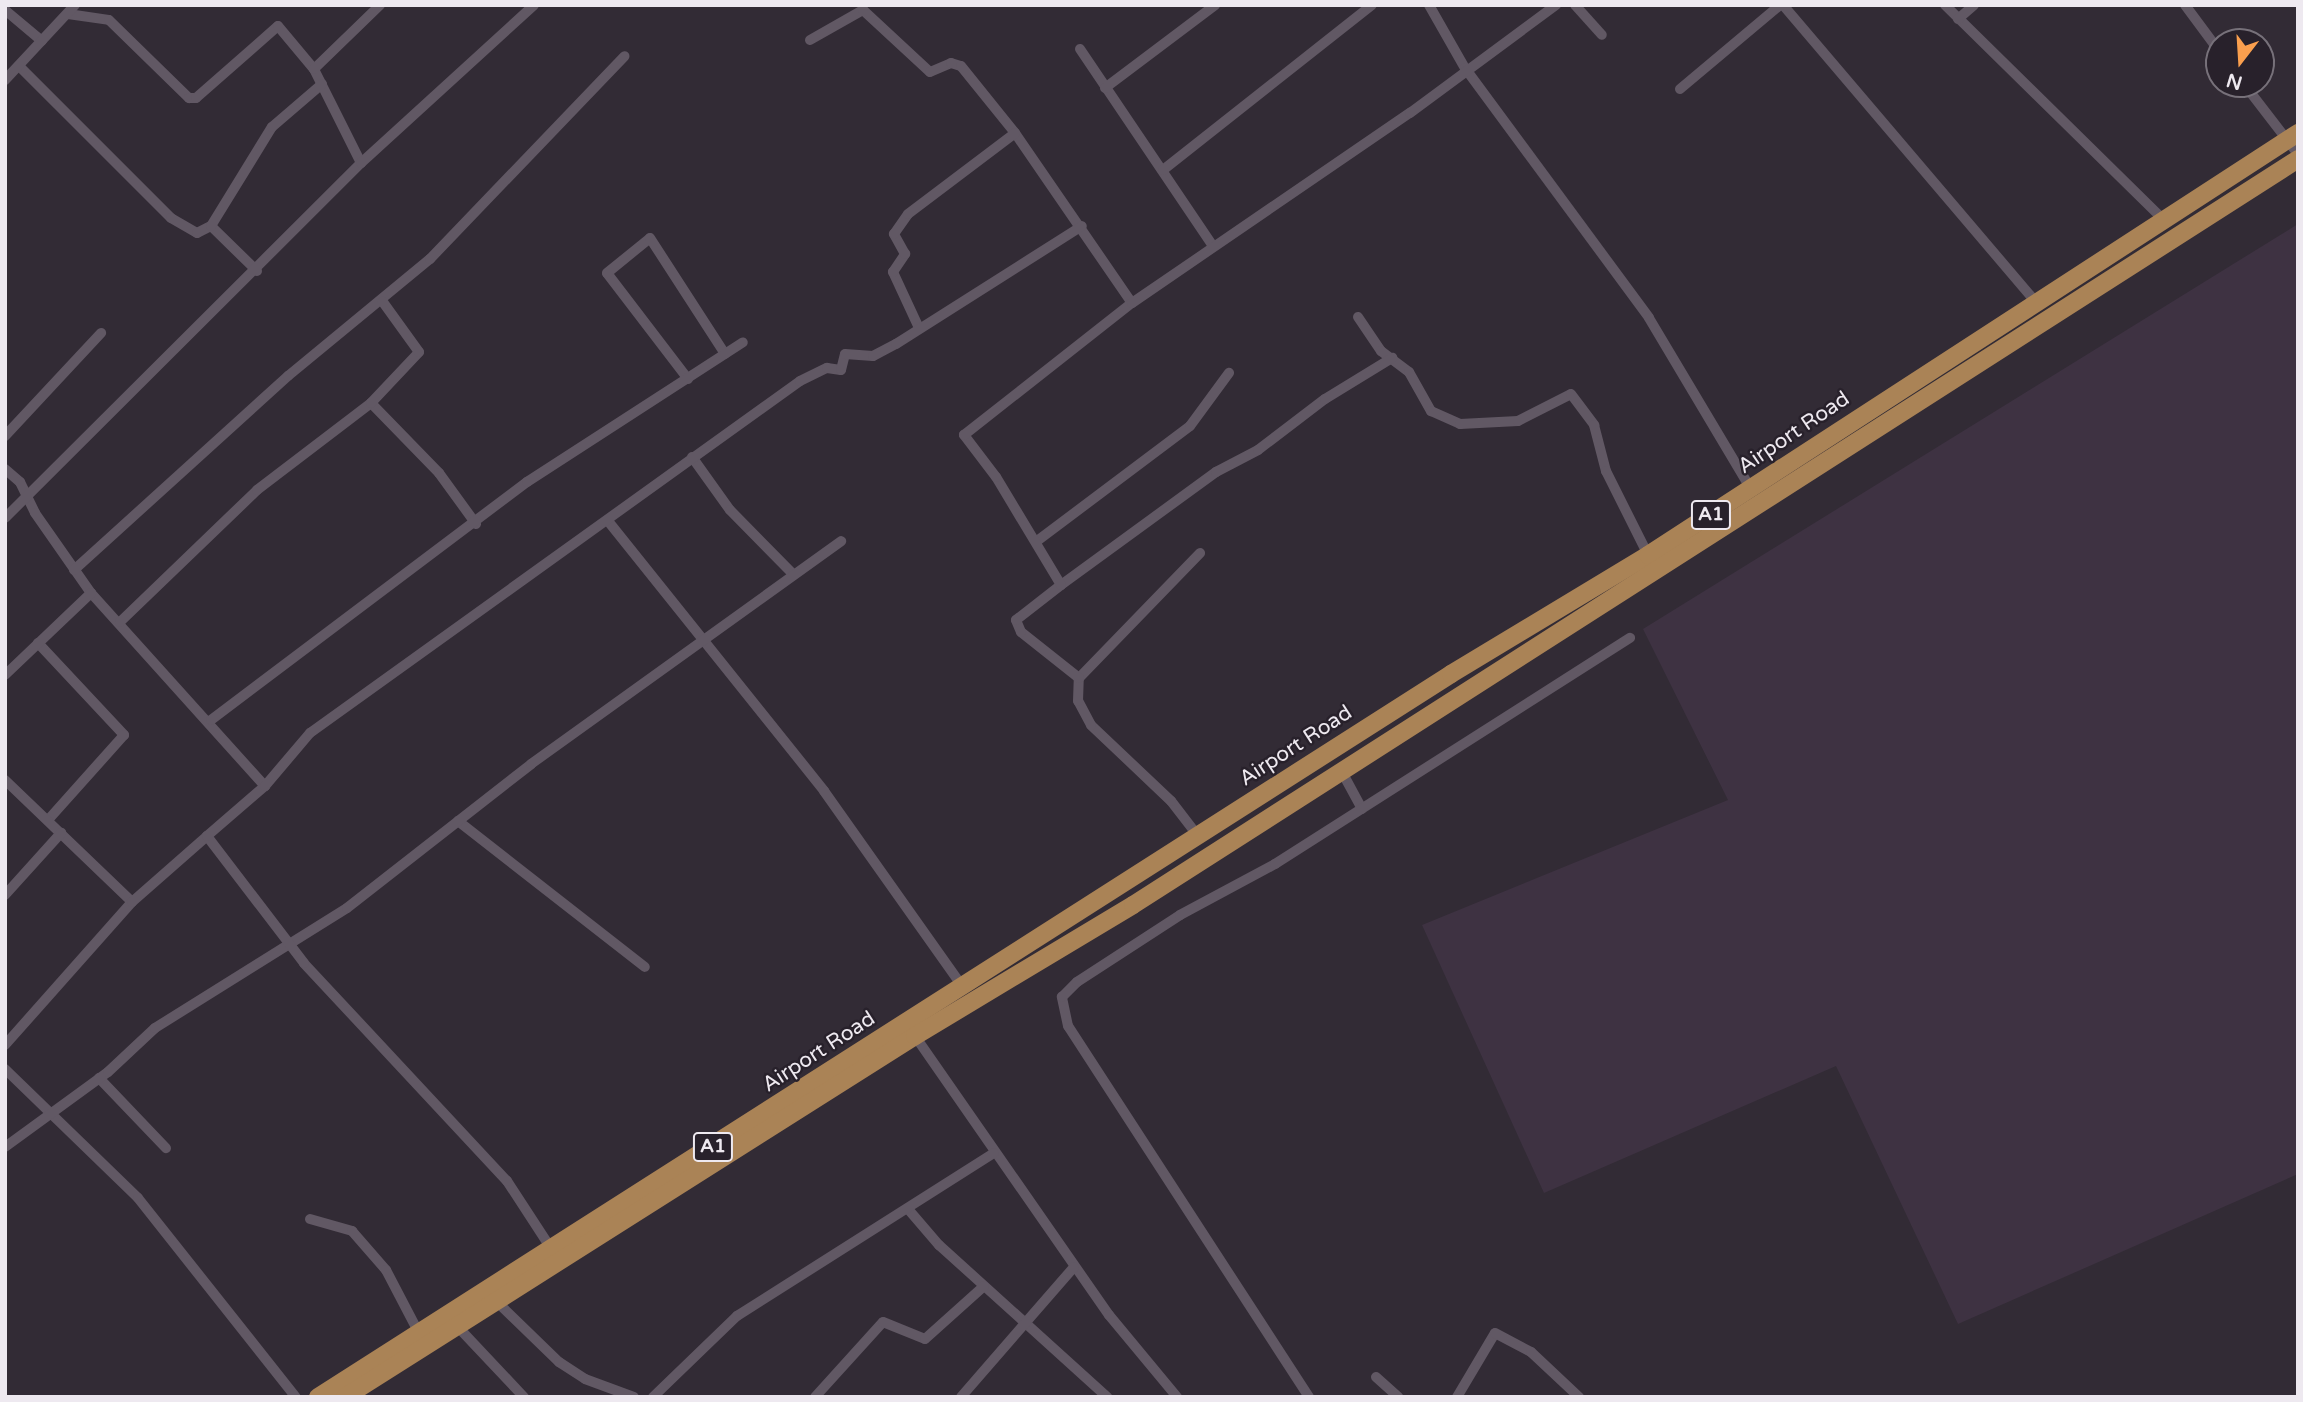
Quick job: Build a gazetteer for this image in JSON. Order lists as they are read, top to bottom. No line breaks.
{"streets":{"highway":["Airport Road","A1"]},"north":"bottom"}
